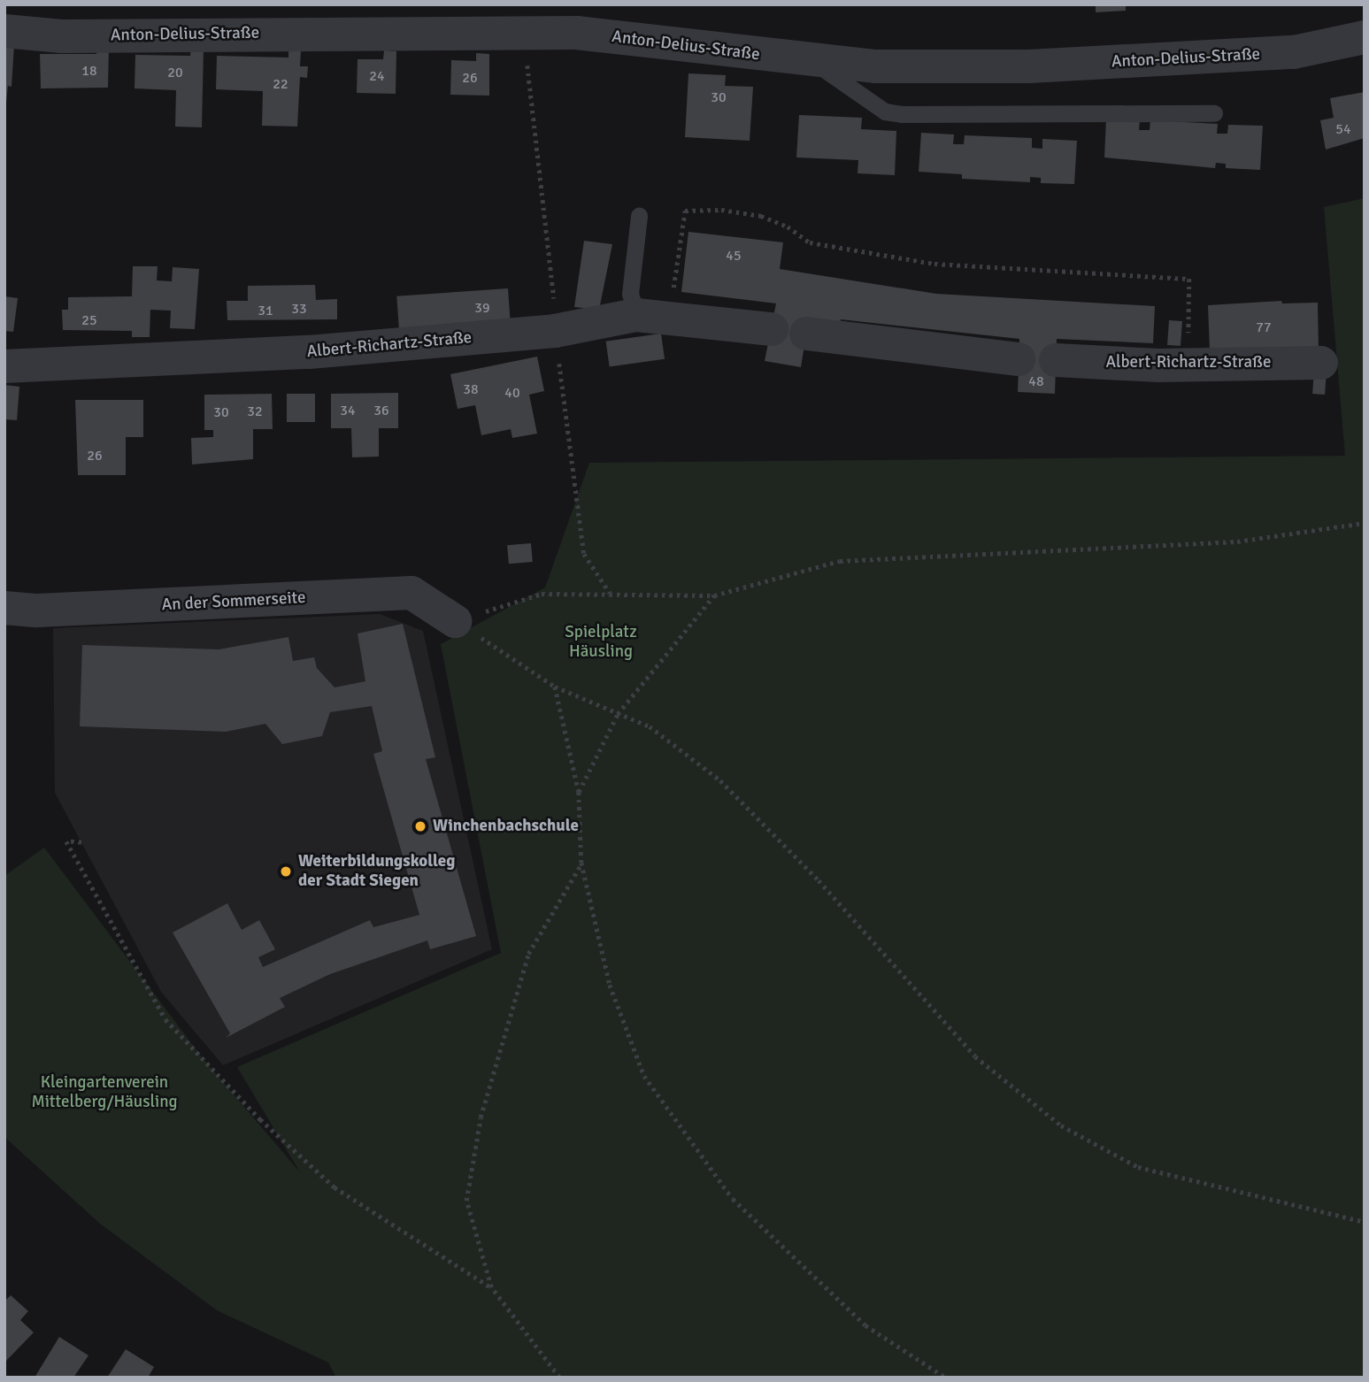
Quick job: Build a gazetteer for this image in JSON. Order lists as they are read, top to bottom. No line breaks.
{"streets":{"street":["Anton-Delius-Straße","Albert-Richartz-Straße","An der Sommerseite"]},"parks":["Spielplatz Häusling","Kleingartenverein Mittelberg/Häusling"],"places":["Winchenbachschule","Weiterbildungskolleg der Stadt Siegen"],"house_numbers":["18","20","24","26","22","30","54","45","39","33","31","25","77","48","38","40","34","36","32","30","26"]}
